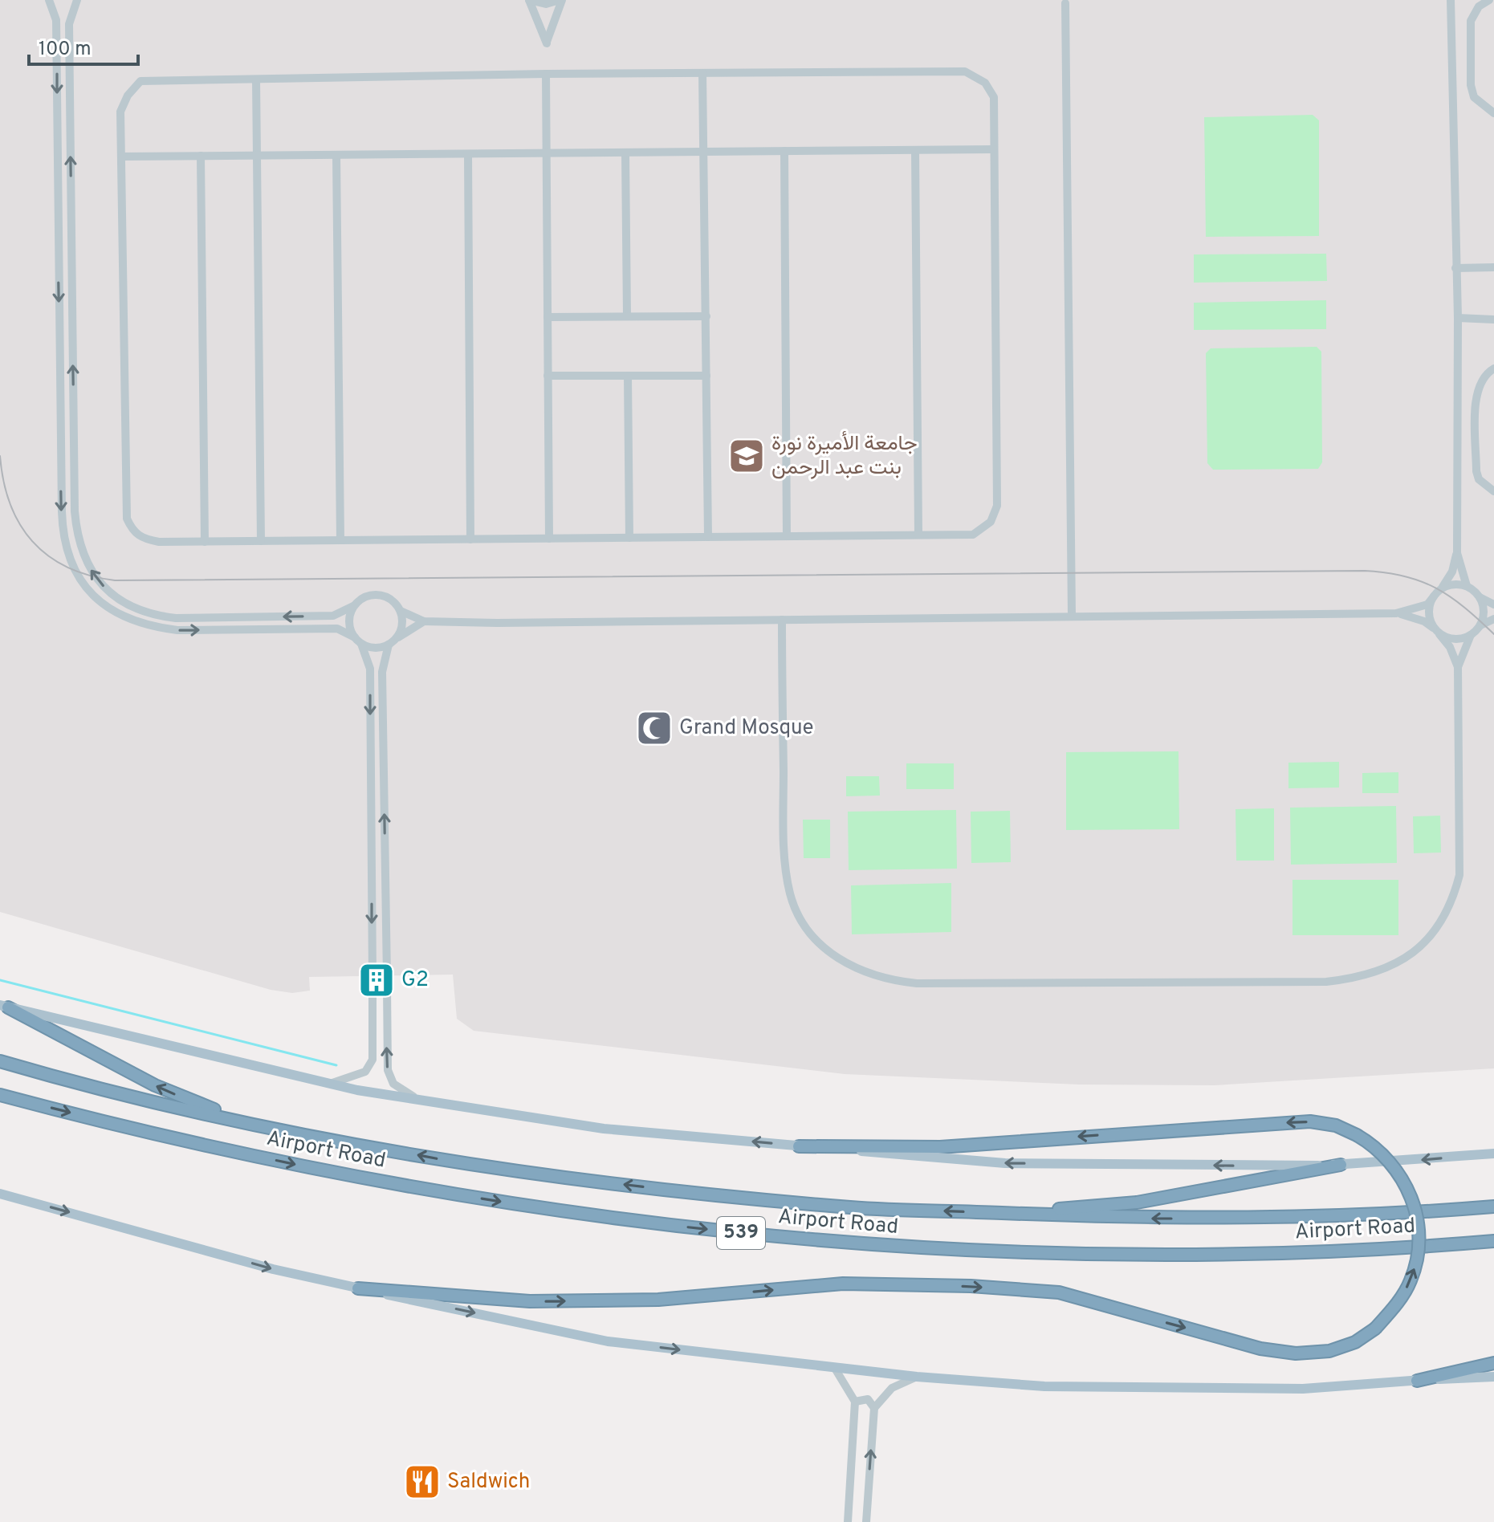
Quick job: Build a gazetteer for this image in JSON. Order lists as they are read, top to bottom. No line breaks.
{"streets":{"highway":["Airport Road","539"]},"places":{"school or university":["جامعة الأميرة نورة بنت عبد الرحمن"],"mosque":["Grand Mosque"],"building":["G2"],"restaurant":["Saldwich"]},"scale_bar":"100 m"}
